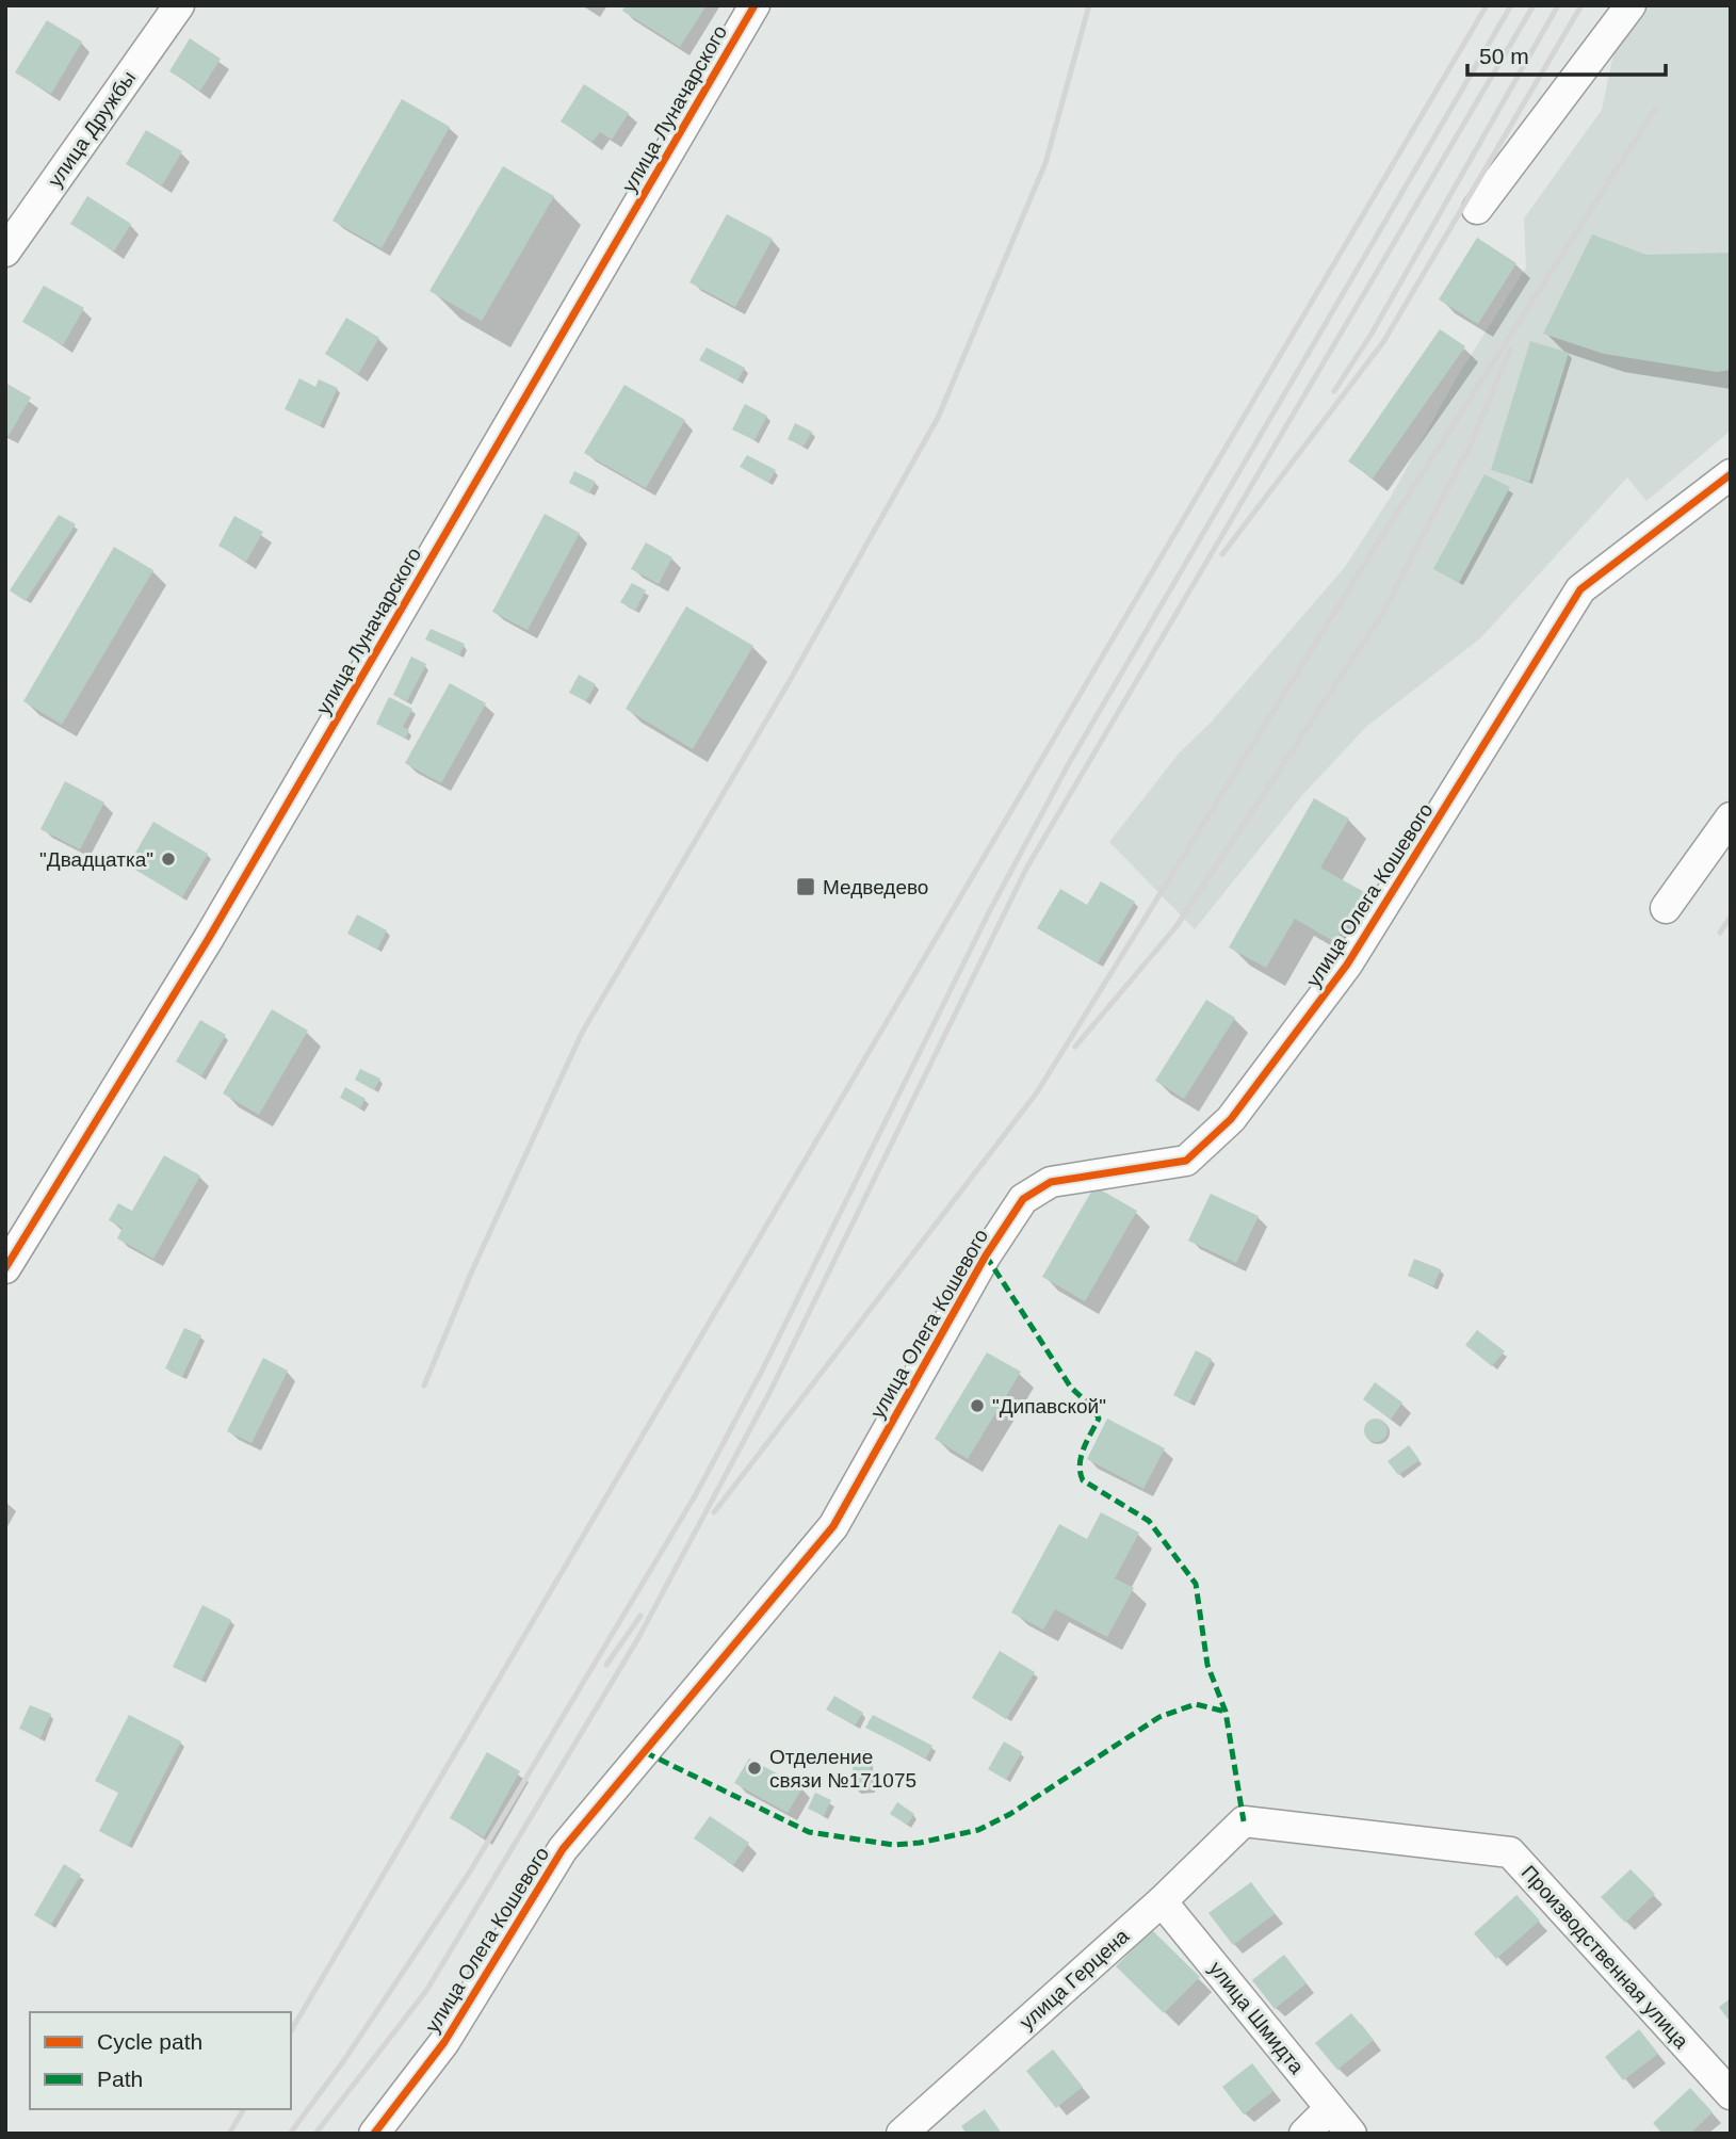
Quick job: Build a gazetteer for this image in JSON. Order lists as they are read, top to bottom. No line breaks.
{"streets":{"street":["улица Луначарского","улица Дружбы","улица Олега Кошевого","Производственная улица","улица Герцена","улица Шмидта"]},"crossings":[["Производственная улица","улица Герцена"],["улица Герцена","улица Шмидта"]],"places":{"other":["\"Двадцатка\"","\"Дипавской\"","Отделение связи №171075"],"transit":["Медведево"]},"legend":["Cycle path","Path"],"scale_bar":"50 m"}
